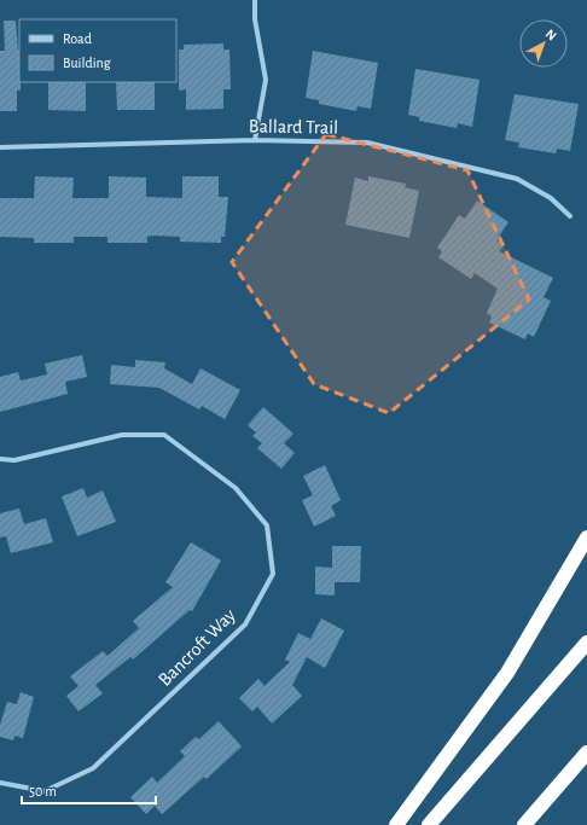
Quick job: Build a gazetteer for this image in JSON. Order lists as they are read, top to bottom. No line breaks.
{"streets":{"street":["Ballard Trail","Bancroft Way"]},"legend":["Road","Building"],"scale_bar":"50 m","north":"top right"}
